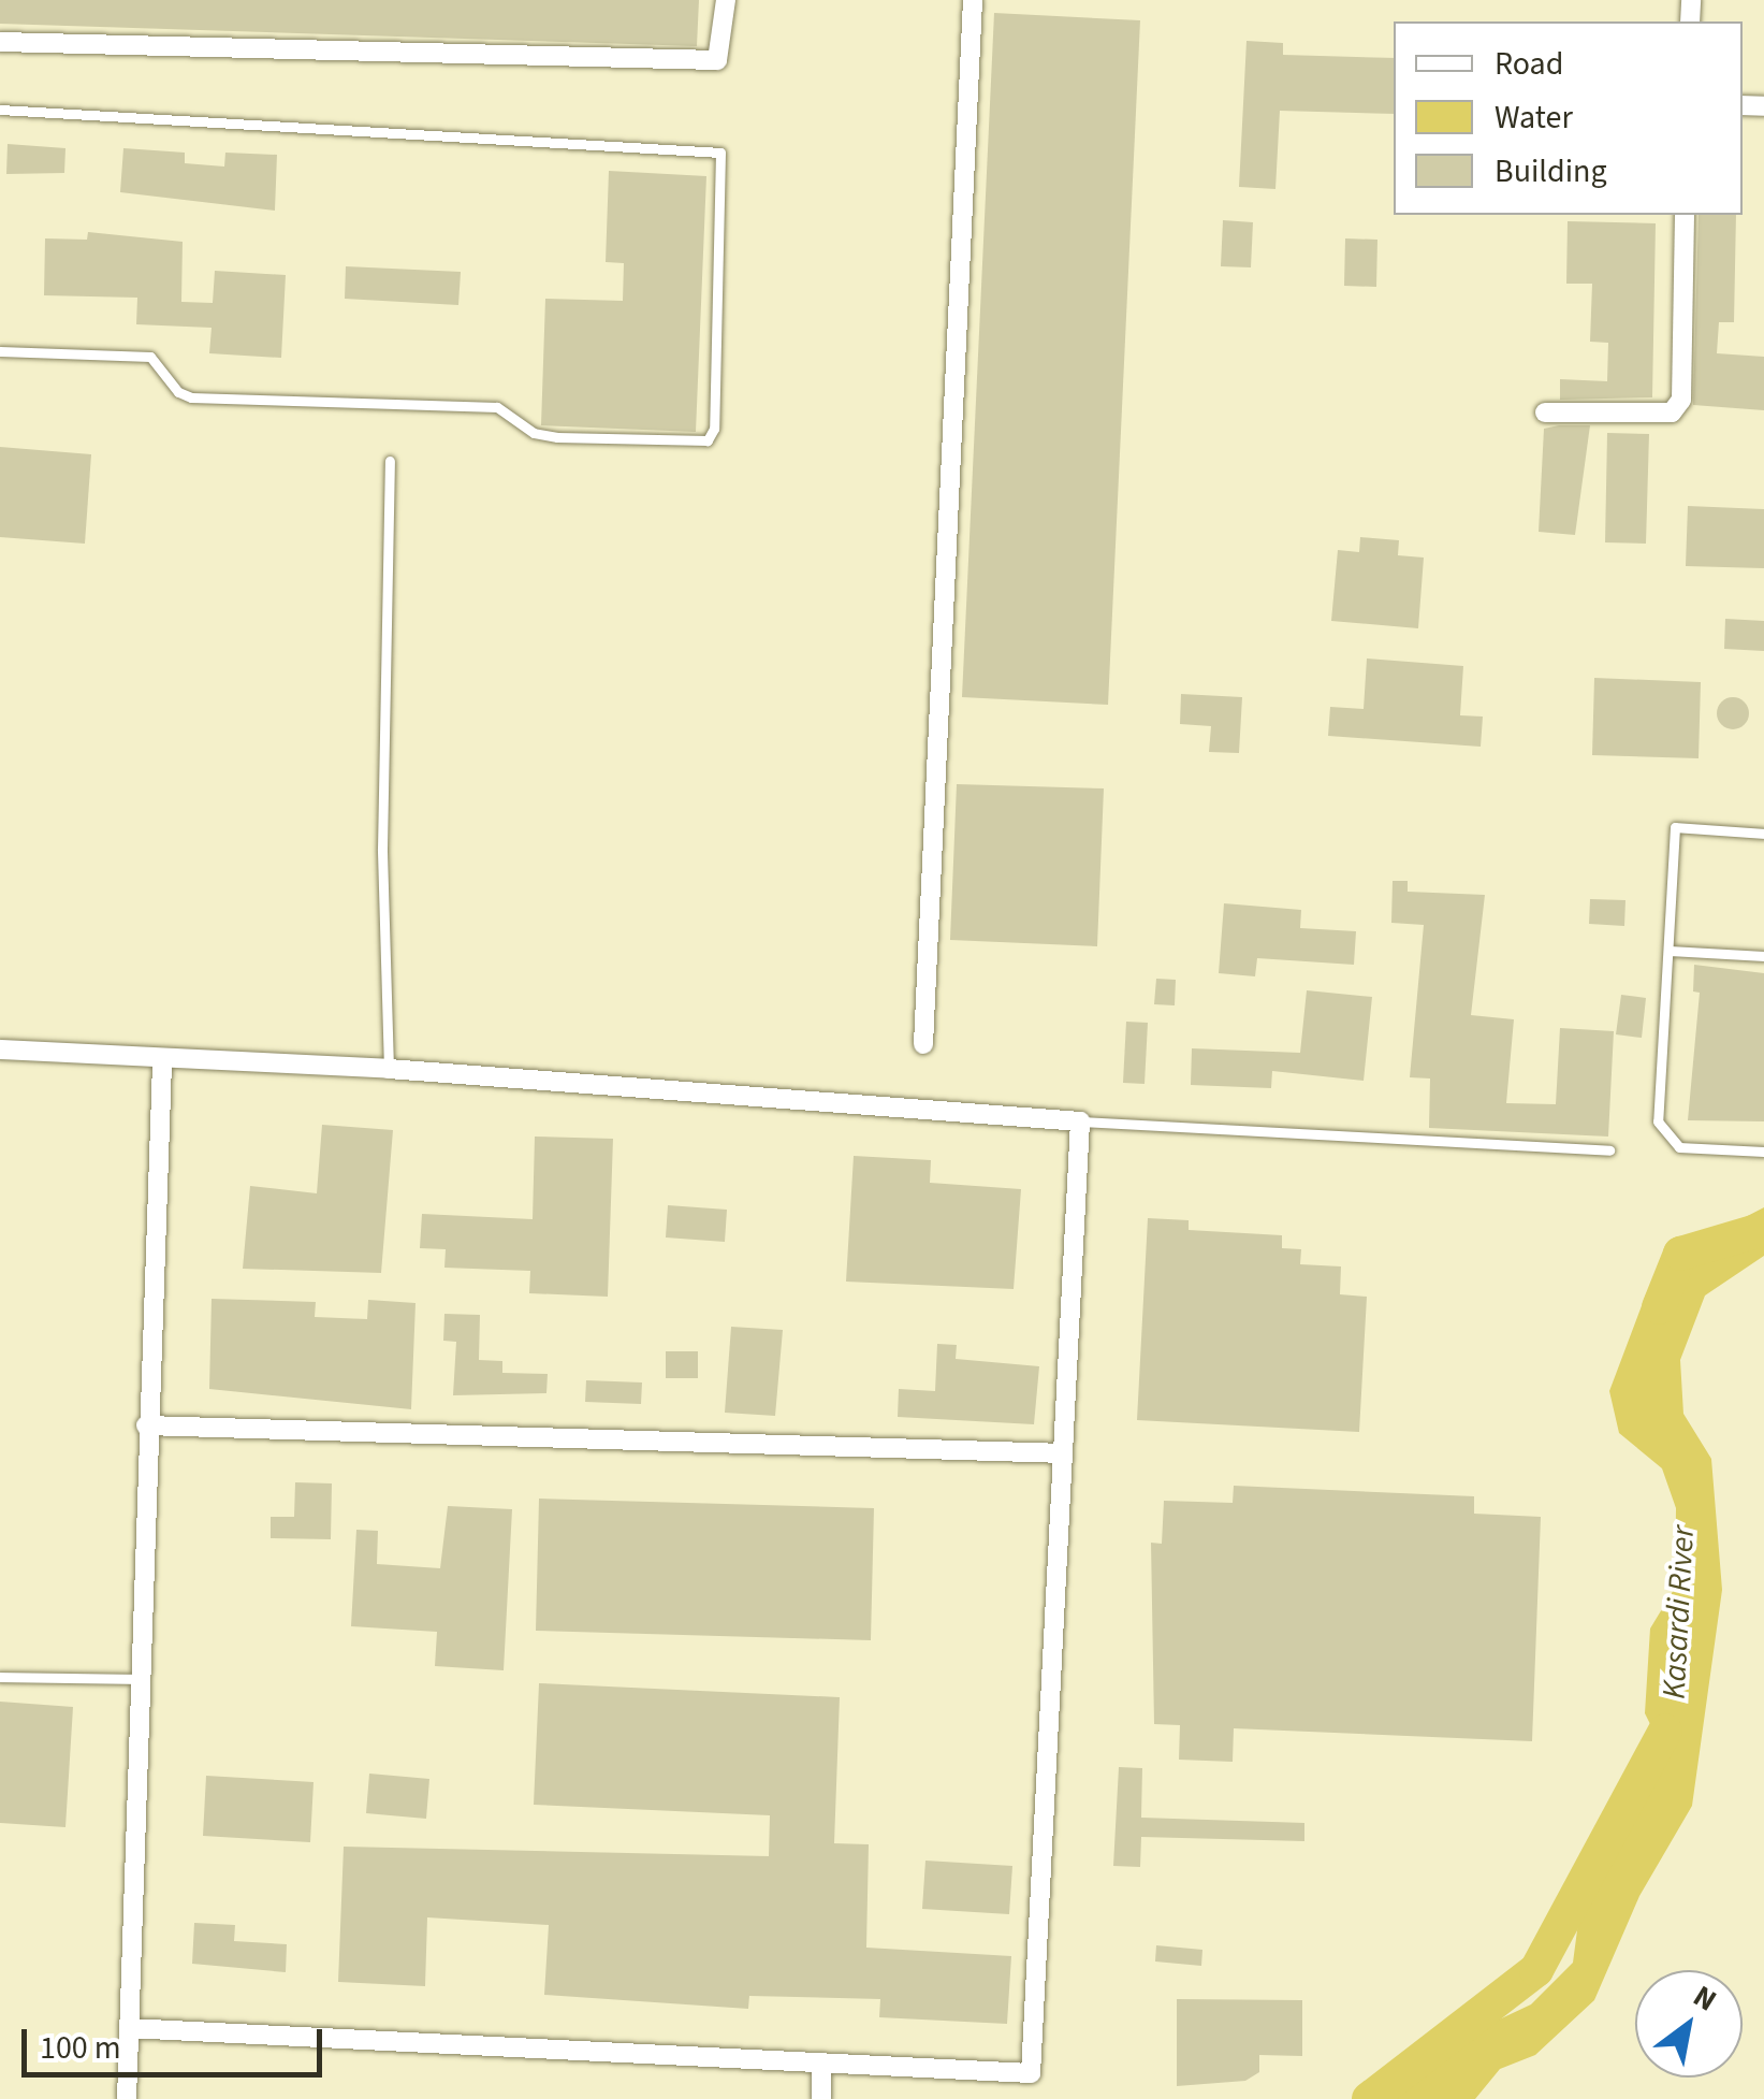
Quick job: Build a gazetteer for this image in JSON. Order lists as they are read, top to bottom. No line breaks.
{"water":["Kasardi River"],"legend":["Road","Water","Building"],"scale_bar":"100 m","north":"top right"}
